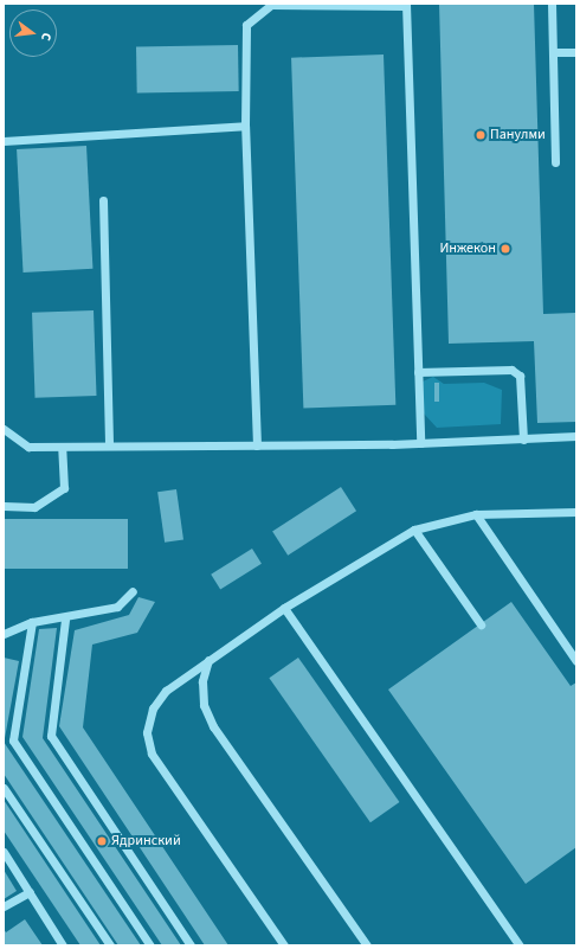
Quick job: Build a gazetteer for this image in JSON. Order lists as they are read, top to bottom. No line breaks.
{"places":["Панулми","Инжекон","Ядринский"],"north":"right"}
